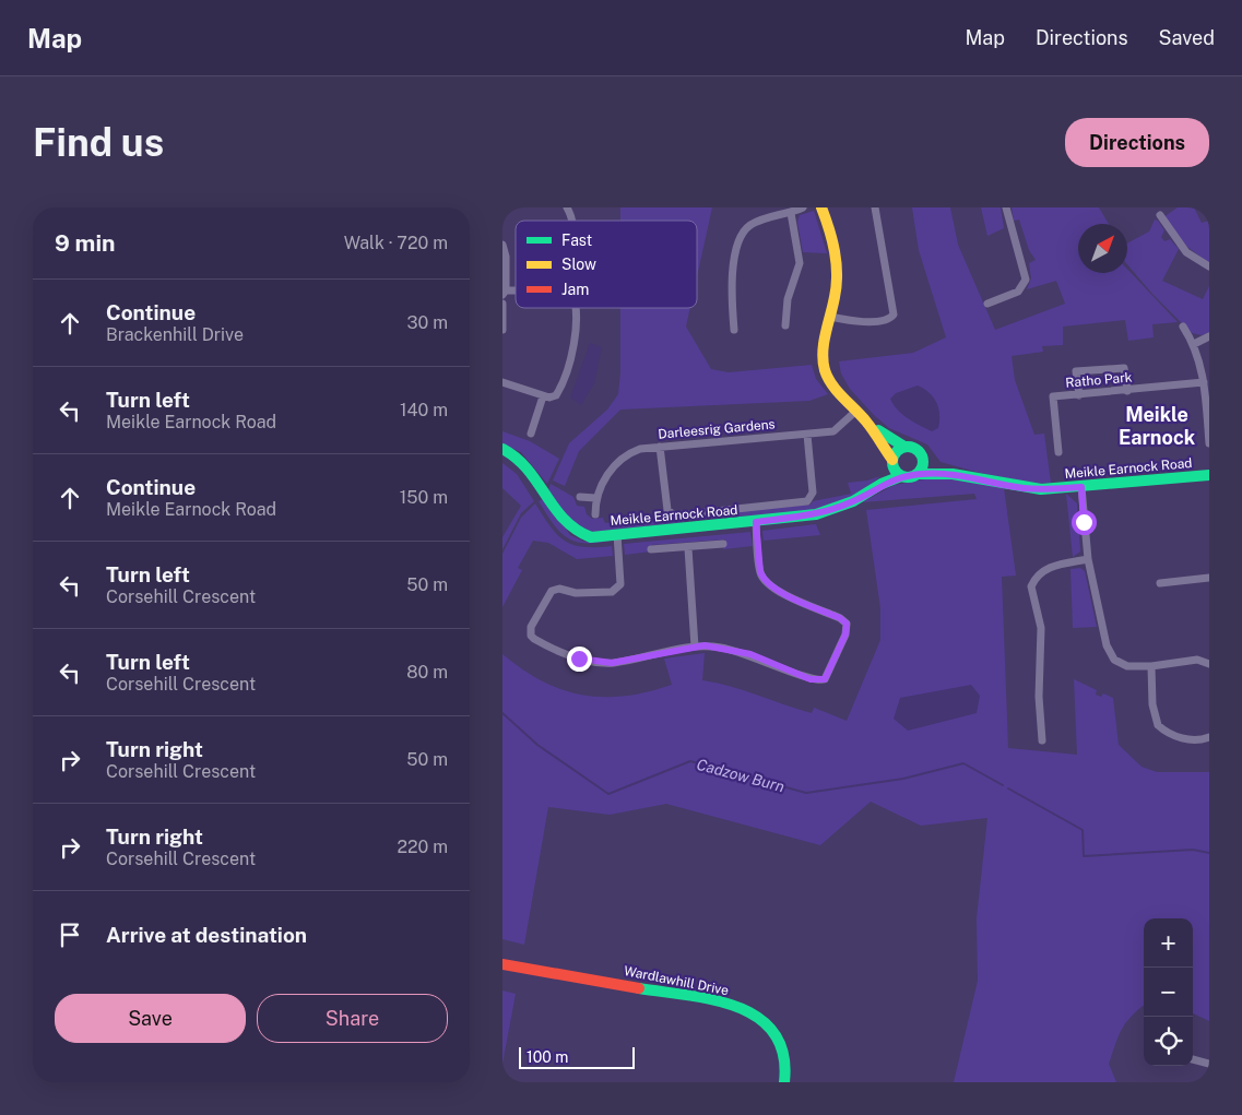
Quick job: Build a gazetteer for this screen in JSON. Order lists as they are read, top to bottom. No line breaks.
{"streets":{"street":["Ratho Park","Darleesrig Gardens","Meikle Earnock Road","Wardlawhill Drive"]},"districts":["Meikle Earnock"],"water":["Cadzow Burn"],"legend":["Fast","Slow","Jam"],"scale_bar":"100 m","north":"top right","page":{"header":"Map","nav":["Map","Directions","Saved"],"buttons":["Directions",["Save","Share"]],"title":"Find us","heading":["9 min","Walk · 720 m"],"list":[["Continue","Brackenhill Drive","30 m"],["Turn left","Meikle Earnock Road","140 m"],["Continue","Meikle Earnock Road","150 m"],["Turn left","Corsehill Crescent","50 m"],["Turn left","Corsehill Crescent","80 m"],["Turn right","Corsehill Crescent","50 m"],["Turn right","Corsehill Crescent","220 m"],"Arrive at destination"],"map_buttons":["+","−"],"scale":"100 m"}}
